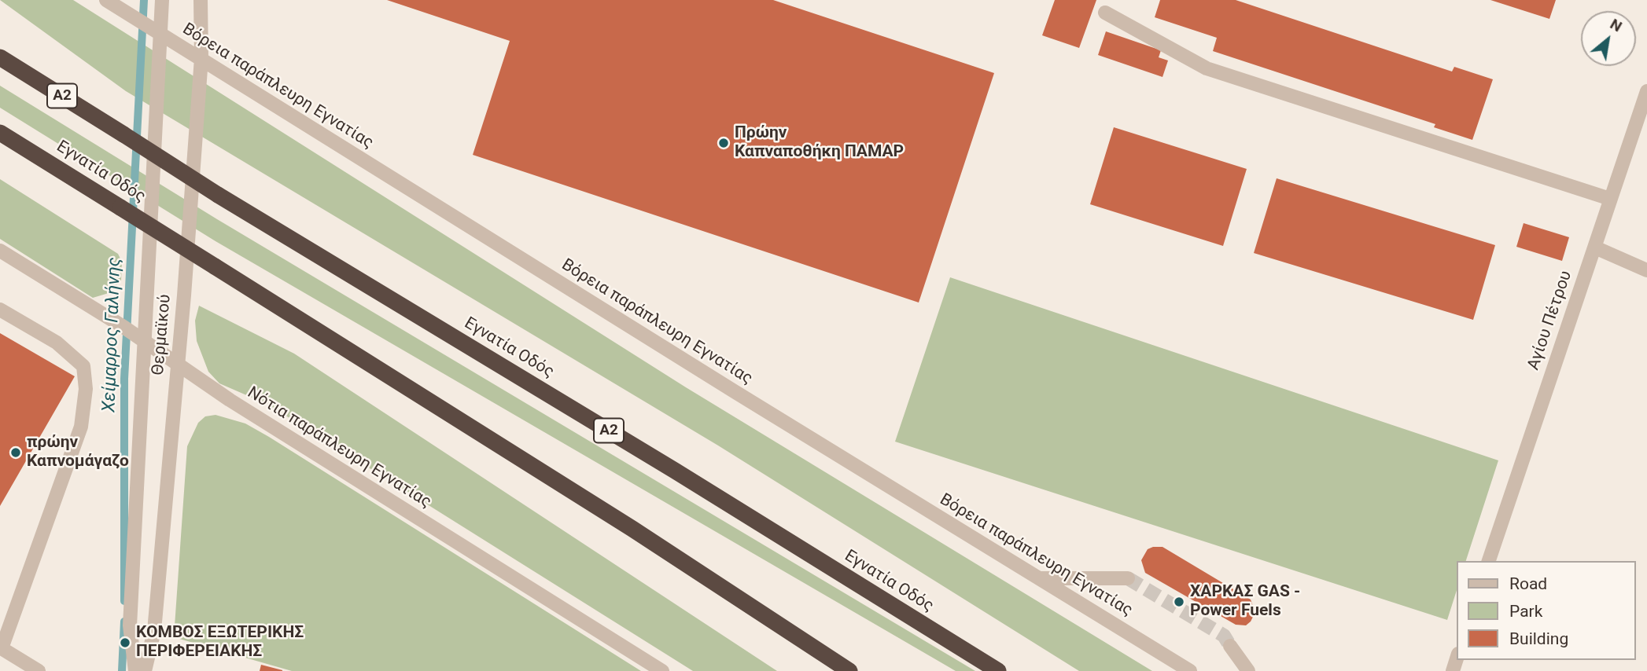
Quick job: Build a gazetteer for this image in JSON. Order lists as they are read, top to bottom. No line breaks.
{"streets":{"highway":["Α2","Εγνατία Οδός"],"street":["Βόρεια παράπλευρη Εγνατίας","Αγίου Πέτρου","Θερμαϊκού","Νότια παράπλευρη Εγνατίας"]},"crossings":[["Βόρεια παράπλευρη Εγνατίας","Θερμαϊκού"],["Θερμαϊκού","Νότια παράπλευρη Εγνατίας"]],"water":["Χείμαρρος Γαλήνης"],"places":["Πρώην Καπναποθήκη ΠΑΜΑΡ","πρώην Καπνομάγαζο","ΧΑΡΚΑΣ GAS - Power Fuels","ΚΟΜΒΟΣ ΕΞΩΤΕΡΙΚΗΣ ΠΕΡΙΦΕΡΕΙΑΚΗΣ"],"legend":["Road","Park","Building"],"north":"top right"}
